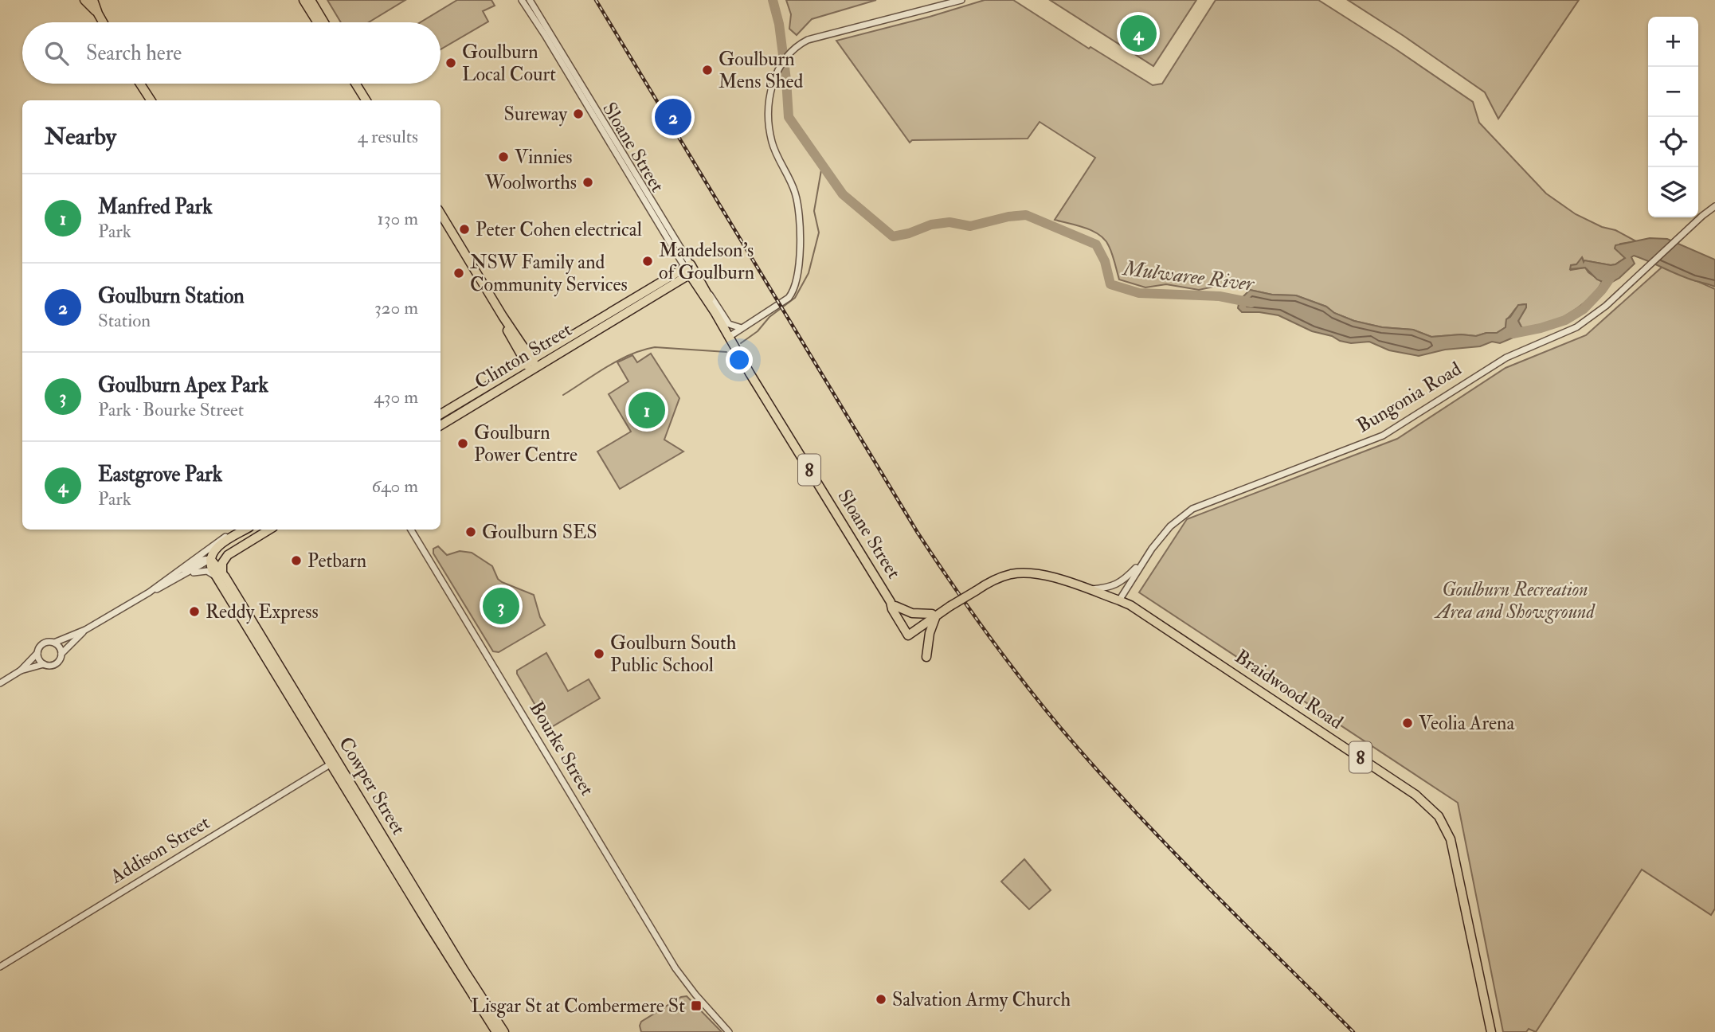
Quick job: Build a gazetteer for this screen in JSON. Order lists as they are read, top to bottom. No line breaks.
{"streets":{"main road":["Sloane Street","Clinton Street","8","Braidwood Road","Cowper Street"],"street":["Bungonia Road","Bourke Street","Addison Street"]},"crossings":[["Sloane Street","Clinton Street"],["Sloane Street","Braidwood Road"],["Bungonia Road","Braidwood Road"],["Cowper Street","Addison Street"]],"water":["Mulwaree River"],"parks":["Goulburn Recreation Area and Showground"],"places":{"other":["Goulburn Local Court","Goulburn Mens Shed","Sureway","Vinnies","Woolworths","Peter Cohen electrical","Mandelson's of Goulburn","NSW Family and Community Services","Goulburn Power Centre","Goulburn SES","Petbarn","Reddy Express","Goulburn South Public School","Veolia Arena","Salvation Army Church"],"transit":["Lisgar St at Combermere St"]},"page":{"pins":["4","2","1","3"],"map_buttons":["+","−"],"search":"Search here","heading":["Nearby","4 results"],"list":[{"mark":"1","name":"Manfred Park","note":"Park","value":"130 m"},{"mark":"2","name":"Goulburn Station","note":"Station","value":"320 m"},{"mark":"3","name":"Goulburn Apex Park","note":"Park · Bourke Street","value":"430 m"},{"mark":"4","name":"Eastgrove Park","note":"Park","value":"640 m"}]}}
